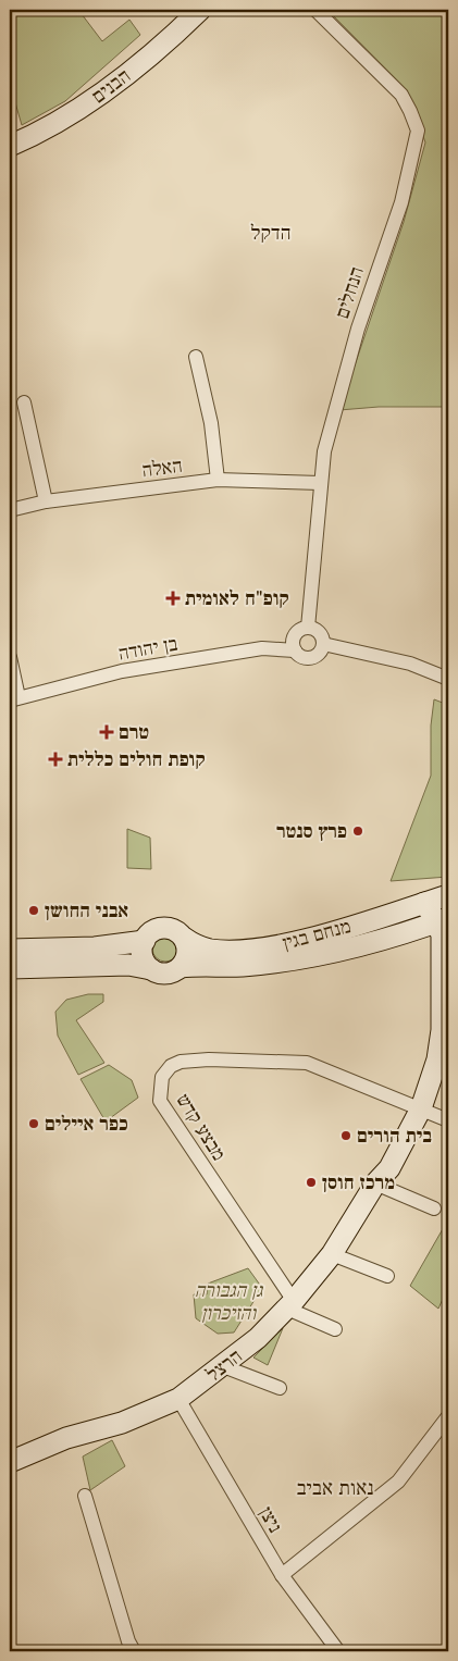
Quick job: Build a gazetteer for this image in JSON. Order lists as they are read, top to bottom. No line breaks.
{"streets":{"street":["הבנים","הנחלים","האלה","בן יהודה","מנחם בגין","מבצע קדש","הרצל","ניצן"]},"crossings":[["הנחלים","האלה"],["הנחלים","בן יהודה"],["מנחם בגין","הרצל"],["מבצע קדש","הרצל"],["הרצל","ניצן"]],"districts":["הדקל","נאות אביב"],"parks":["גן הגבורה והזיכרון"],"places":{"health":["קופ\"ח לאומית","טרם","קופת חולים כללית"],"other":["פרץ סנטר","אבני החושן","כפר איילים","בית הורים","מרכז חוסן"]}}
